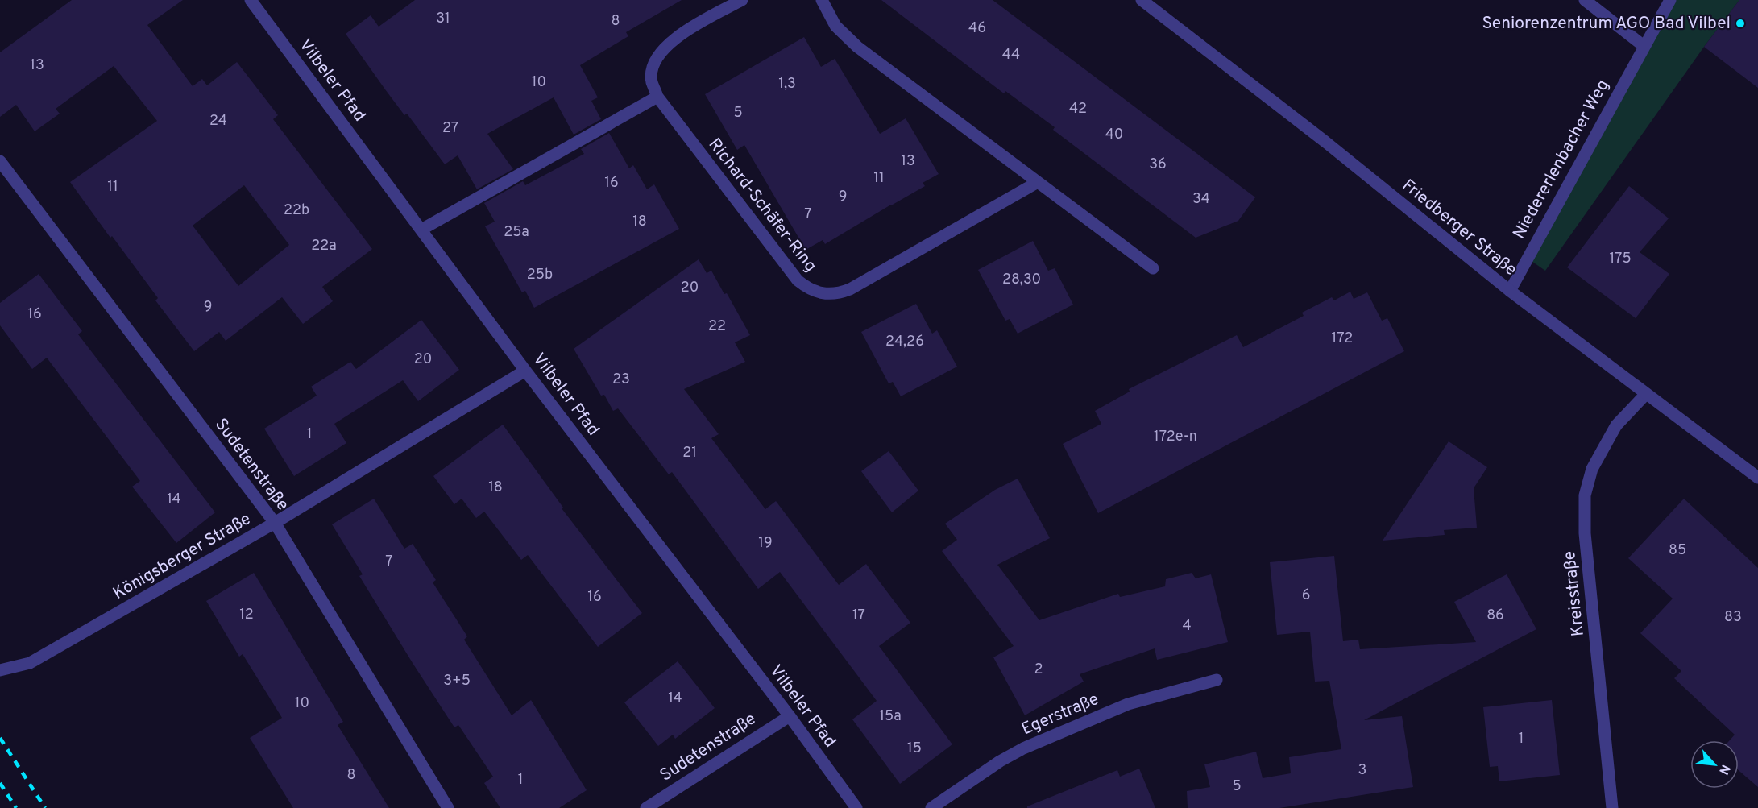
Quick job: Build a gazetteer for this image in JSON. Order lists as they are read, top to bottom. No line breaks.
{"streets":{"street":["Vilbeler Pfad","Niedererlenbacher Weg","Richard-Schäfer-Ring","Friedberger Straße","Sudetenstraße","Königsberger Straße","Kreisstraße","Egerstraße"]},"crossings":[["Vilbeler Pfad","Sudetenstraße"],["Vilbeler Pfad","Königsberger Straße"],["Niedererlenbacher Weg","Friedberger Straße"],["Friedberger Straße","Kreisstraße"],["Sudetenstraße","Königsberger Straße"]],"places":["Seniorenzentrum AGO Bad Vilbel"],"house_numbers":["31","8","46","44","13","10","1,3","42","5","24","27","40","13","36","11","16","11","9","34","22b","7","18","25a","22a","175","25b","28,30","20","9","16","22","172","24,26","20","23","1","172e-n","21","18","14","19","85","7","6","16","12","17","86","83","4","2","3+5","14","10","15a","1","15","3","8","1","5"],"north":"bottom right"}
